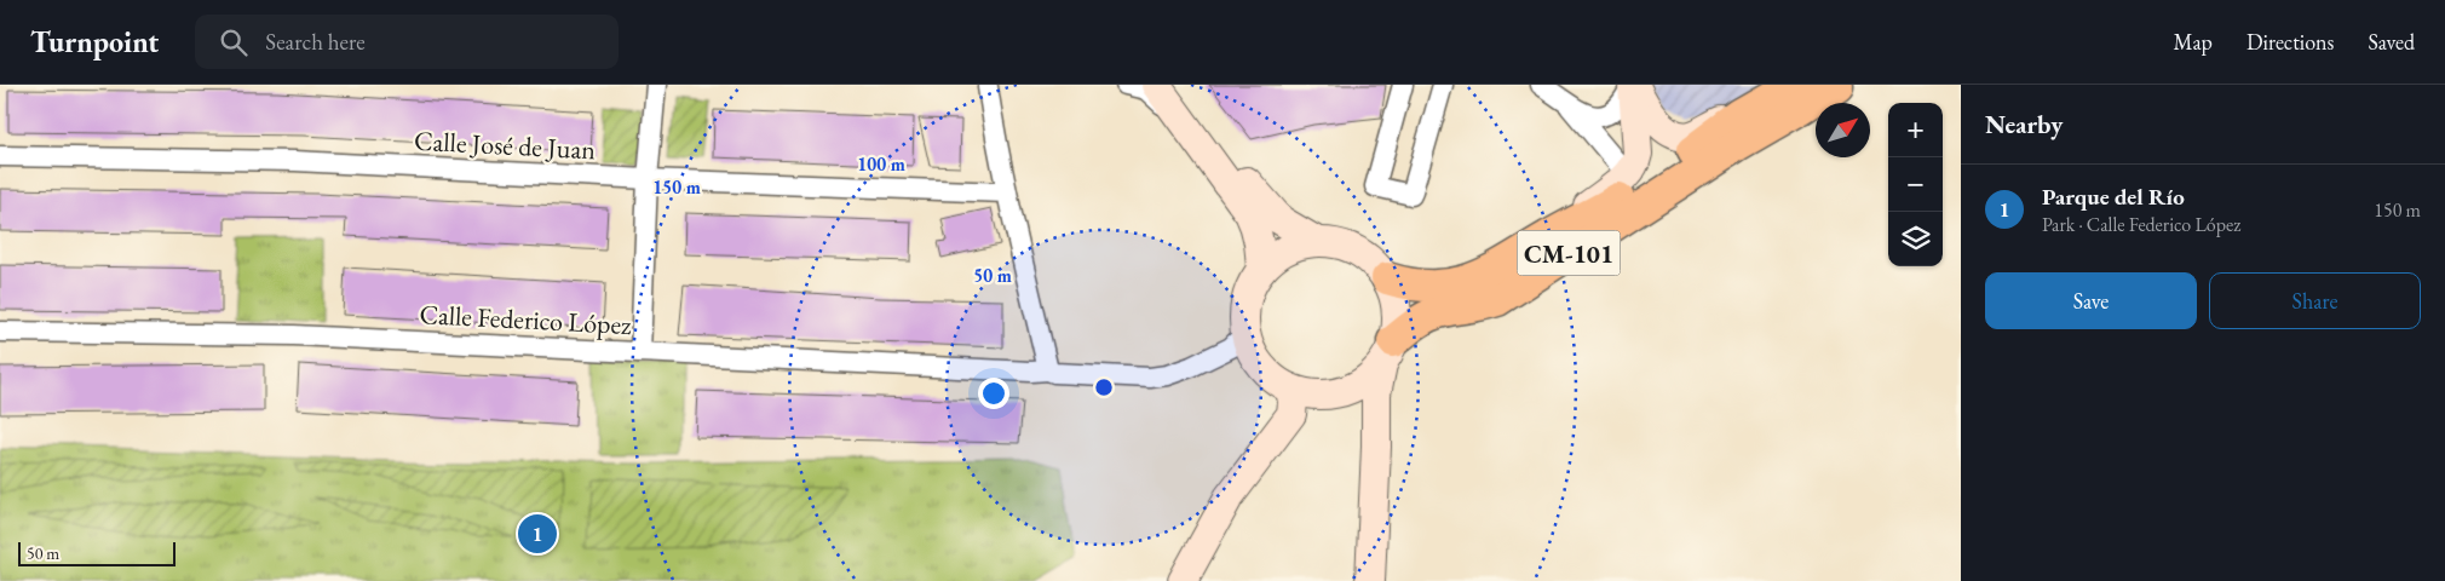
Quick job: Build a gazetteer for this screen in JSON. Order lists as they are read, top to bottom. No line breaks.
{"streets":{"main road":["CM-101"],"street":["Calle José de Juan","Calle Federico López"]},"crossings":[["CM-101","Calle Federico López"]],"scale_bar":"50 m","north":"top right","page":{"header":"Turnpoint","search":"Search here","nav":["Map","Directions","Saved"],"heading":"Nearby","map_buttons":["+","−"],"list":[{"mark":"1","name":"Parque del Río","note":"Park · Calle Federico López","value":"150 m"}],"buttons":["Save","Share"],"pins":"1","scale":"50 m"},"rings":["100 m","150 m","50 m"]}
